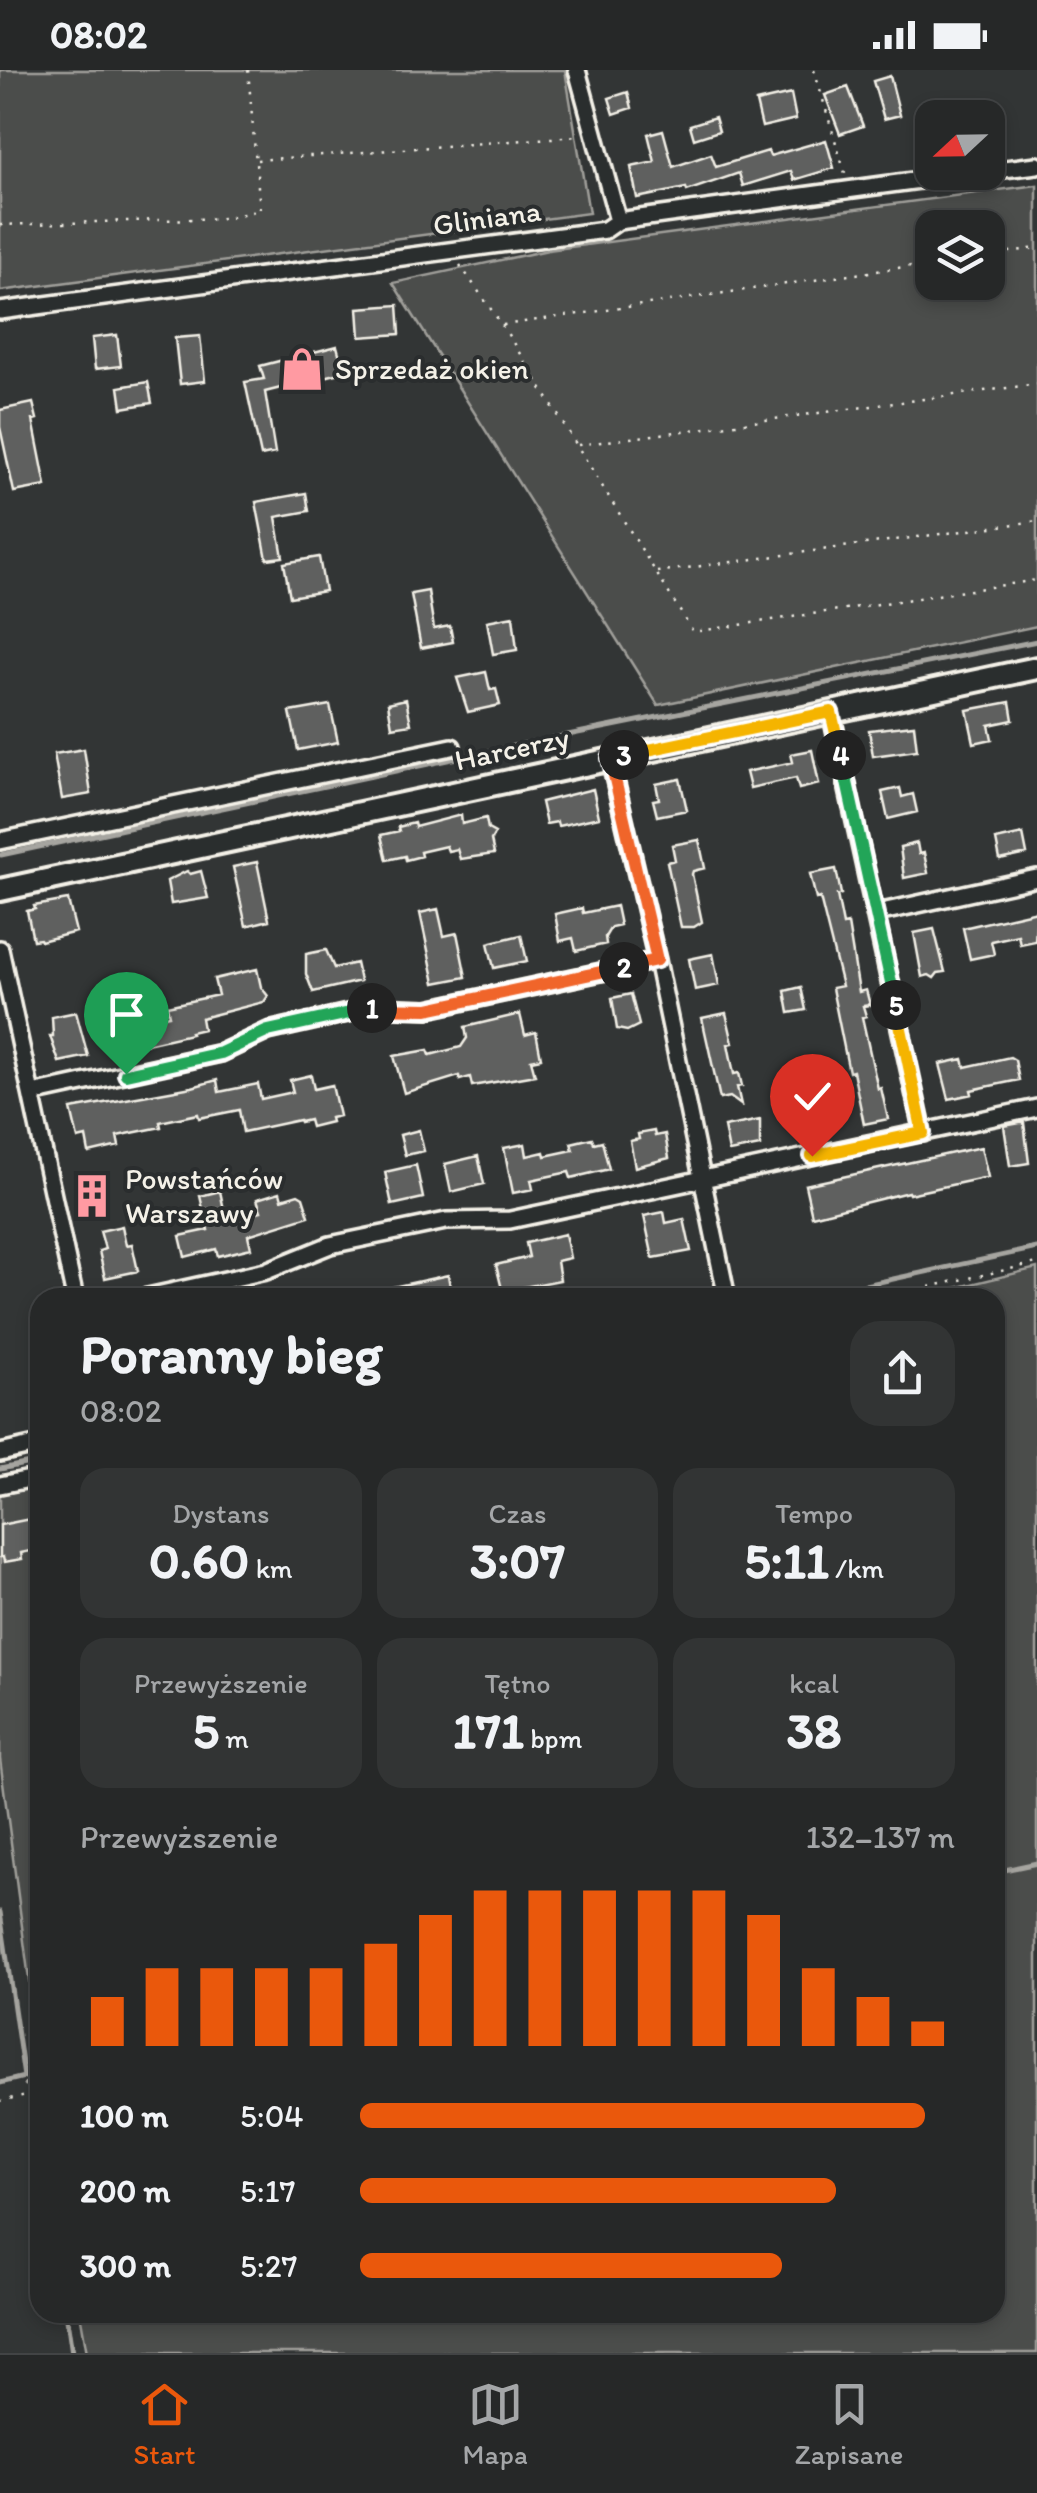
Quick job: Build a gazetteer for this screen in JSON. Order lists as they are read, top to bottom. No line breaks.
{"streets":{"street":["Gliniana","Harcerzy"]},"places":{"shop":["Sprzedaż okien"],"building":["Powstańców Warszawy"]},"north":"left","page":{"status":"08:02","pins":["3","4","2","5","1"],"heading":["Poranny bieg","08:02"],"stats":[["Dystans","0.60 km"],["Czas","3:07"],["Tempo","5:11 /km"],["Przewyższenie","5 m"],["Tętno","171 bpm"],["kcal","38"]],"chart":["Przewyższenie","132–137 m"],"list":[{"name":"100 m","note":"5:04"},{"name":"200 m","note":"5:17"},{"name":"300 m","note":"5:27"}],"tabs":["Start","Mapa","Zapisane"]}}
